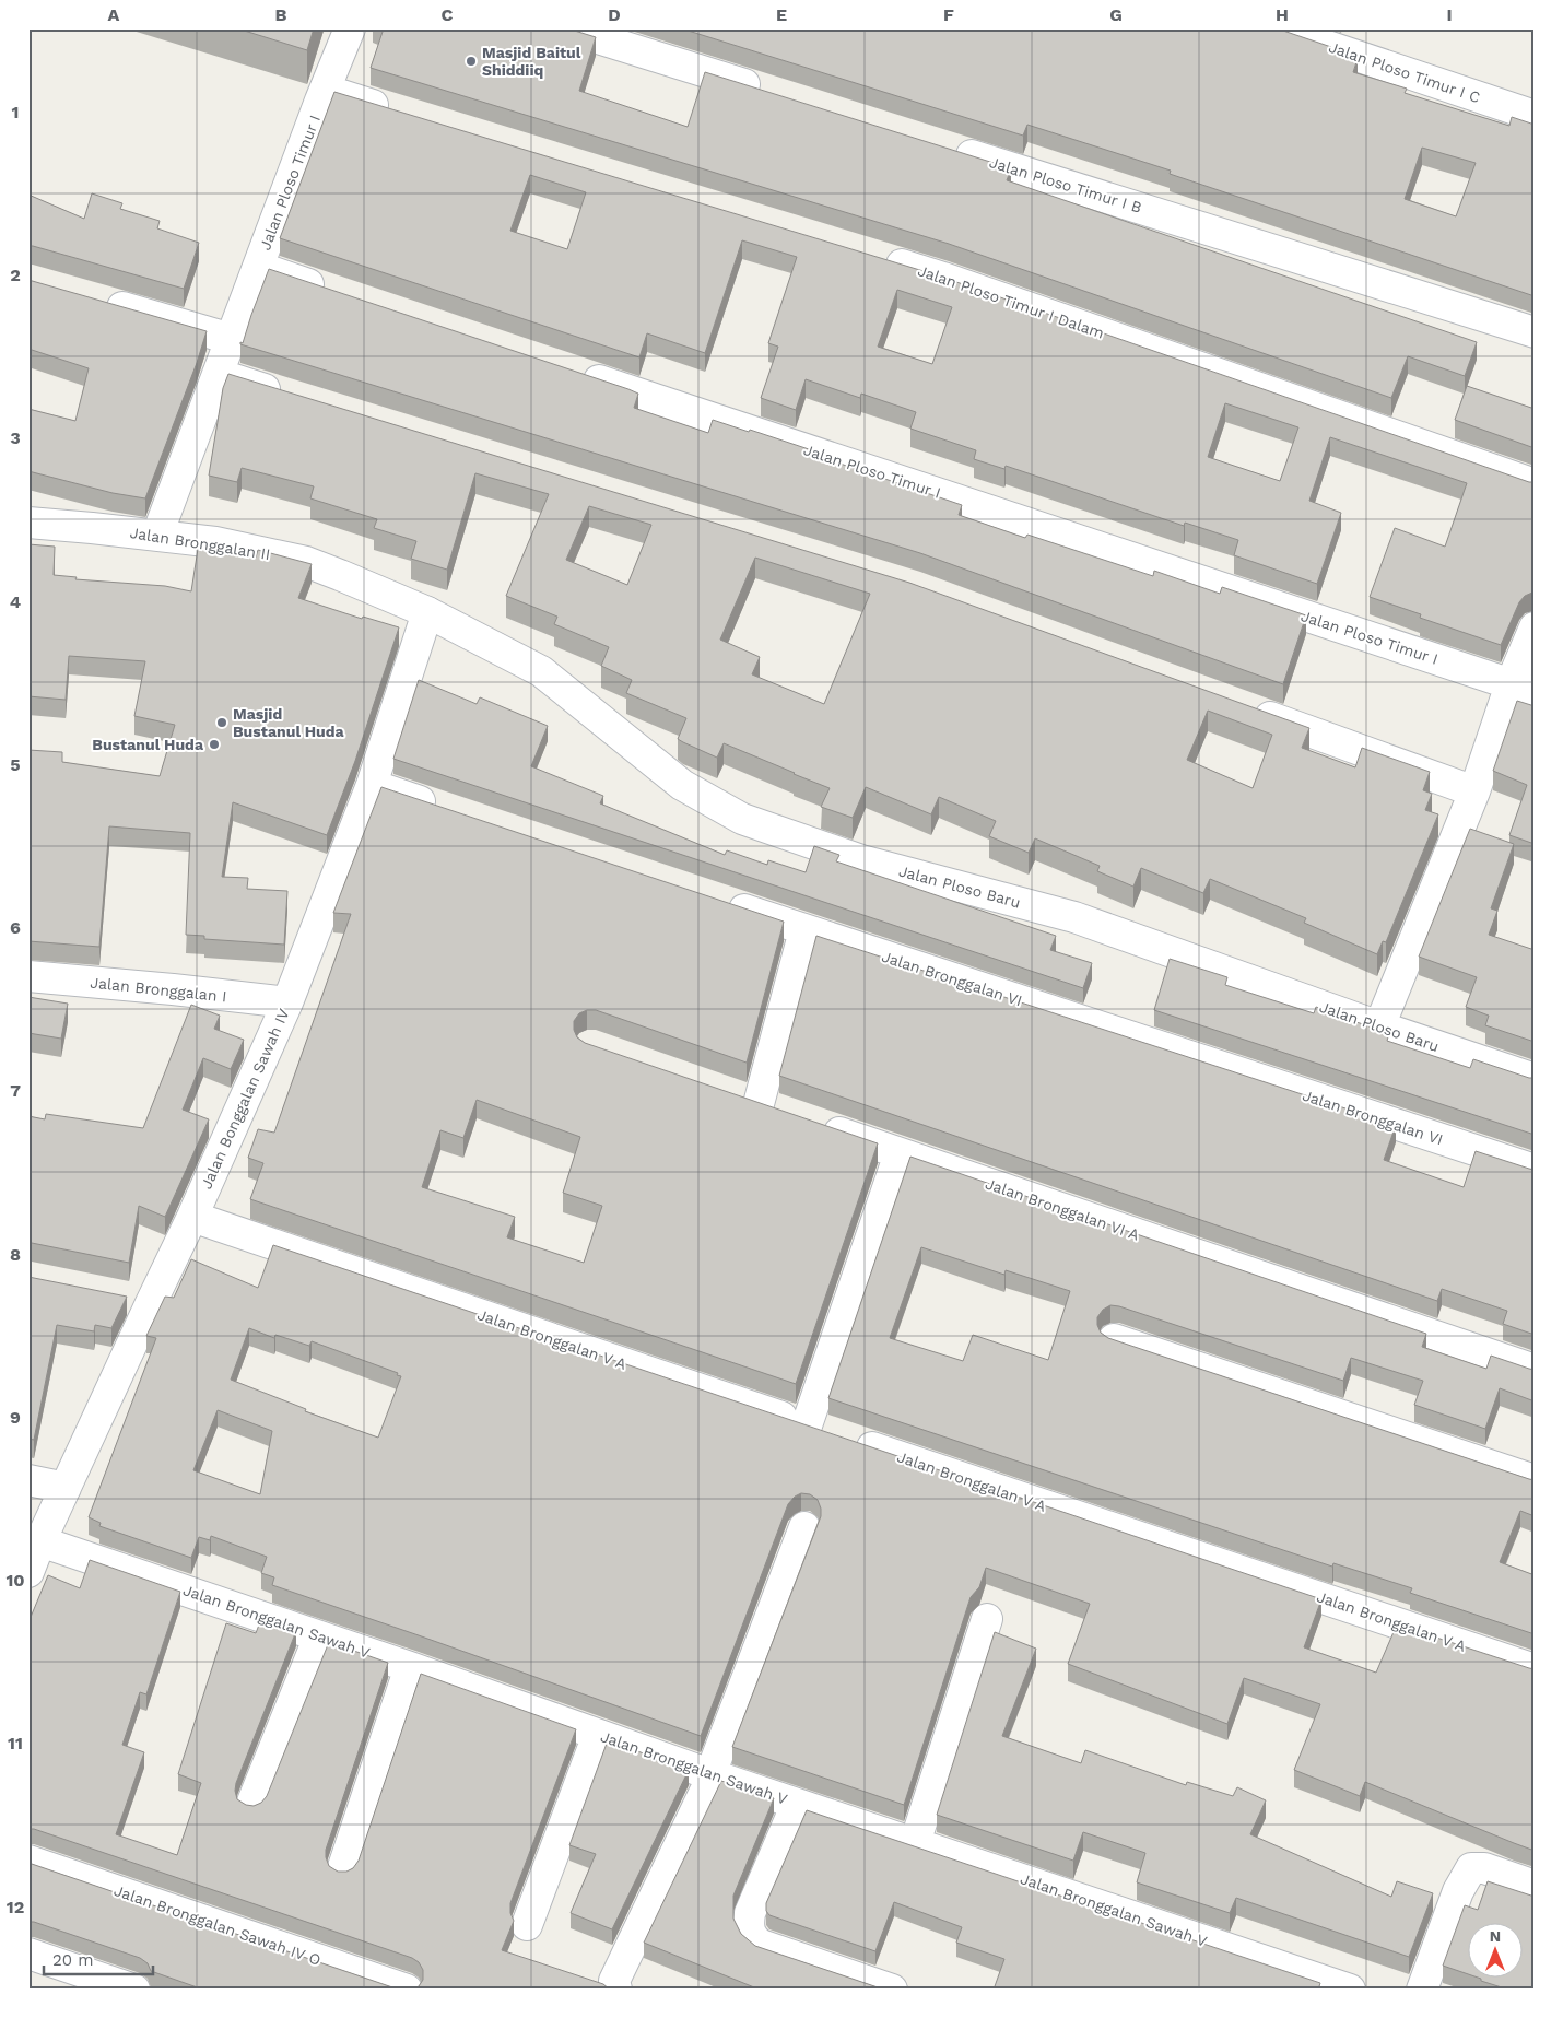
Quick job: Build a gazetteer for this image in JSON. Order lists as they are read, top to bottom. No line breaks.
{"streets":{"street":["Jalan Ploso Timur I C","Jalan Ploso Timur I","Jalan Ploso Timur I B","Jalan Ploso Timur I Dalam","Jalan Bronggalan II","Jalan Ploso Baru","Jalan Bronggalan VI","Jalan Bronggalan I","Jalan Bonggalan Sawah IV","Jalan Bronggalan VI A","Jalan Bronggalan V A","Jalan Bronggalan Sawah V","Jalan Bronggalan Sawah IV O"]},"crossings":[["Jalan Bronggalan II","Jalan Ploso Baru"],["Jalan Bronggalan II","Jalan Bonggalan Sawah IV"],["Jalan Ploso Baru","Jalan Bonggalan Sawah IV"],["Jalan Bronggalan I","Jalan Bonggalan Sawah IV"],["Jalan Bonggalan Sawah IV","Jalan Bronggalan V A"],["Jalan Bonggalan Sawah IV","Jalan Bronggalan Sawah V"]],"places":["Masjid Baitul Shiddiiq","Masjid Bustanul Huda","Bustanul Huda"],"scale_bar":"20 m","north":"top","grid":{"columns":["A","B","C","D","E","F","G","H","I"],"rows":["1","2","3","4","5","6","7","8","9","10","11","12"]}}
